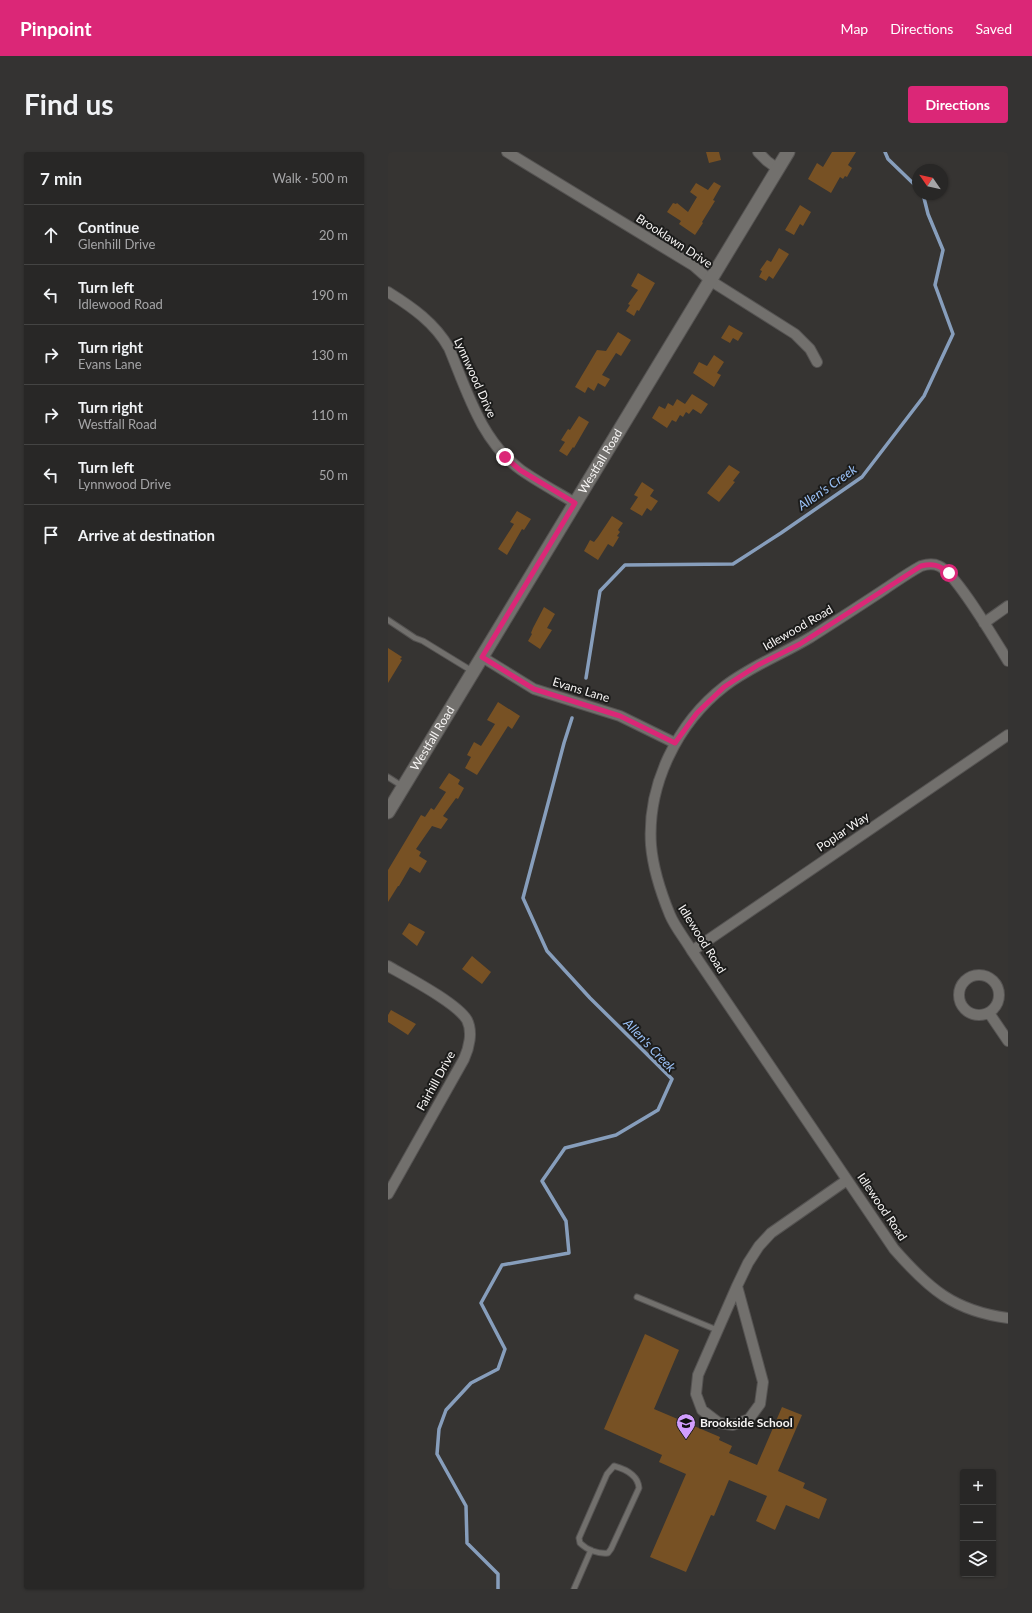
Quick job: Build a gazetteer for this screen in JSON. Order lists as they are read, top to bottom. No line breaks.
{"streets":{"street":["Brooklawn Drive","Lynnwood Drive","Westfall Road","Idlewood Road","Evans Lane","Poplar Way","Fairhill Drive"]},"crossings":[["Brooklawn Drive","Westfall Road"],["Lynnwood Drive","Westfall Road"],["Westfall Road","Evans Lane"],["Idlewood Road","Evans Lane"],["Idlewood Road","Poplar Way"]],"water":["Allen's Creek"],"places":{"school or university":["Brookside School"]},"north":"top left","page":{"header":"Pinpoint","nav":["Map","Directions","Saved"],"buttons":"Directions","title":"Find us","heading":["7 min","Walk · 500 m"],"list":[["Continue","Glenhill Drive","20 m"],["Turn left","Idlewood Road","190 m"],["Turn right","Evans Lane","130 m"],["Turn right","Westfall Road","110 m"],["Turn left","Lynnwood Drive","50 m"],"Arrive at destination"],"map_buttons":["+","−"]}}
